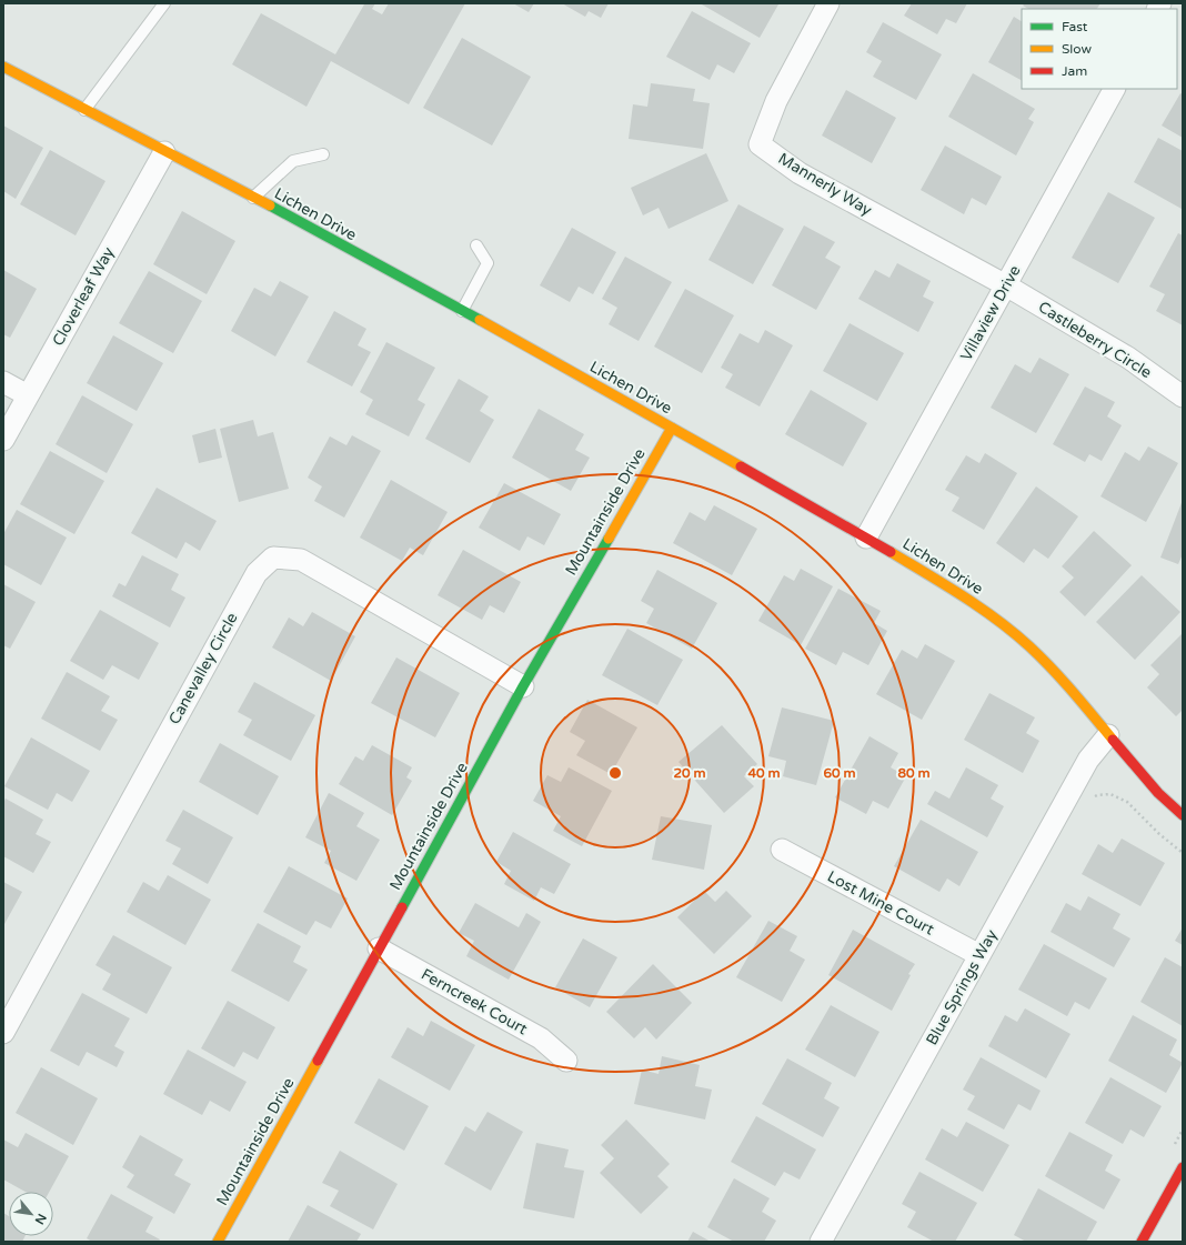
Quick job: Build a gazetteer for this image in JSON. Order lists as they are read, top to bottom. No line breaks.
{"streets":{"street":["Mannerly Way","Lichen Drive","Cloverleaf Way","Villaview Drive","Castleberry Circle","Mountainside Drive","Canevalley Circle","Lost Mine Court","Blue Springs Way","Ferncreek Court"]},"crossings":[["Mannerly Way","Villaview Drive"],["Mannerly Way","Castleberry Circle"],["Lichen Drive","Cloverleaf Way"],["Lichen Drive","Villaview Drive"],["Lichen Drive","Mountainside Drive"],["Lichen Drive","Blue Springs Way"],["Villaview Drive","Castleberry Circle"],["Mountainside Drive","Canevalley Circle"],["Mountainside Drive","Ferncreek Court"],["Lost Mine Court","Blue Springs Way"]],"legend":["Fast","Slow","Jam"],"north":"bottom right","rings":["20 m","40 m","60 m","80 m"]}
